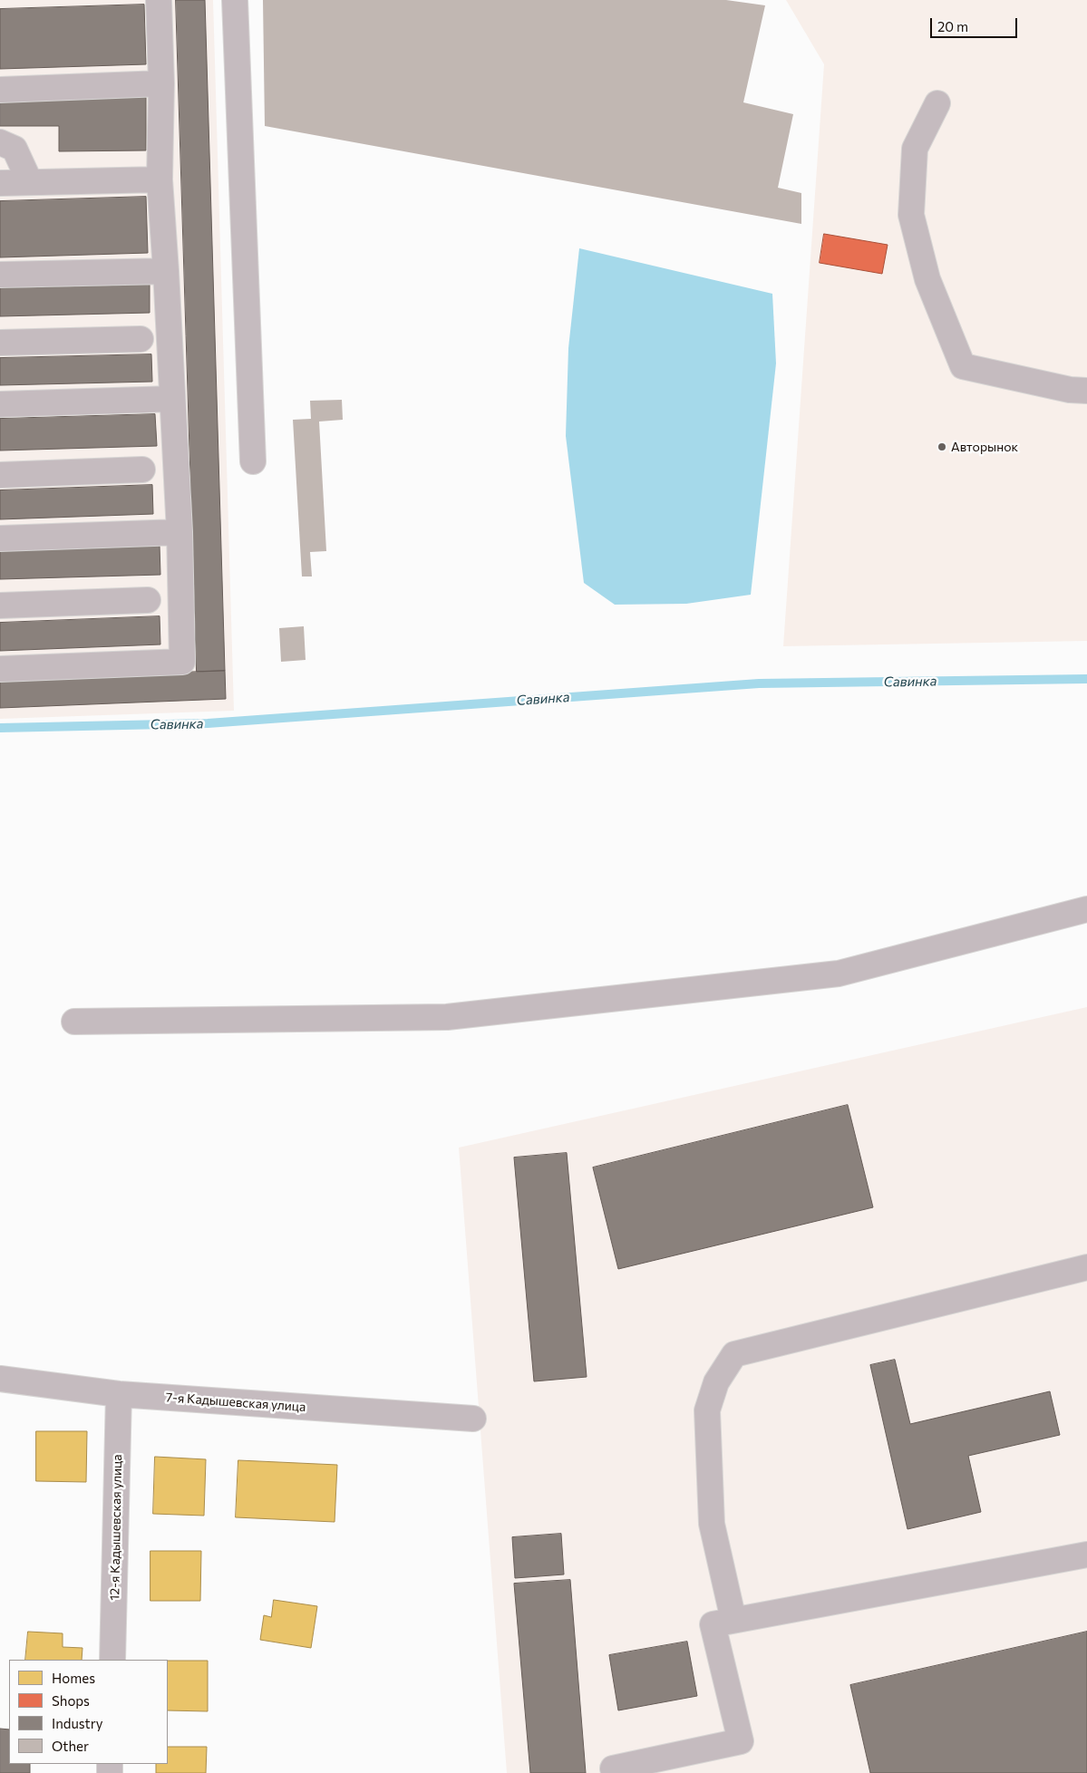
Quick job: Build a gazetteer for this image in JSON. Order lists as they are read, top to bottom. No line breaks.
{"streets":{"street":["7-я Кадышевская улица","12-я Кадышевская улица"]},"crossings":[["7-я Кадышевская улица","12-я Кадышевская улица"]],"water":["Савинка"],"places":["Авторынок"],"legend":["Homes","Shops","Industry","Other"],"scale_bar":"20 m"}
